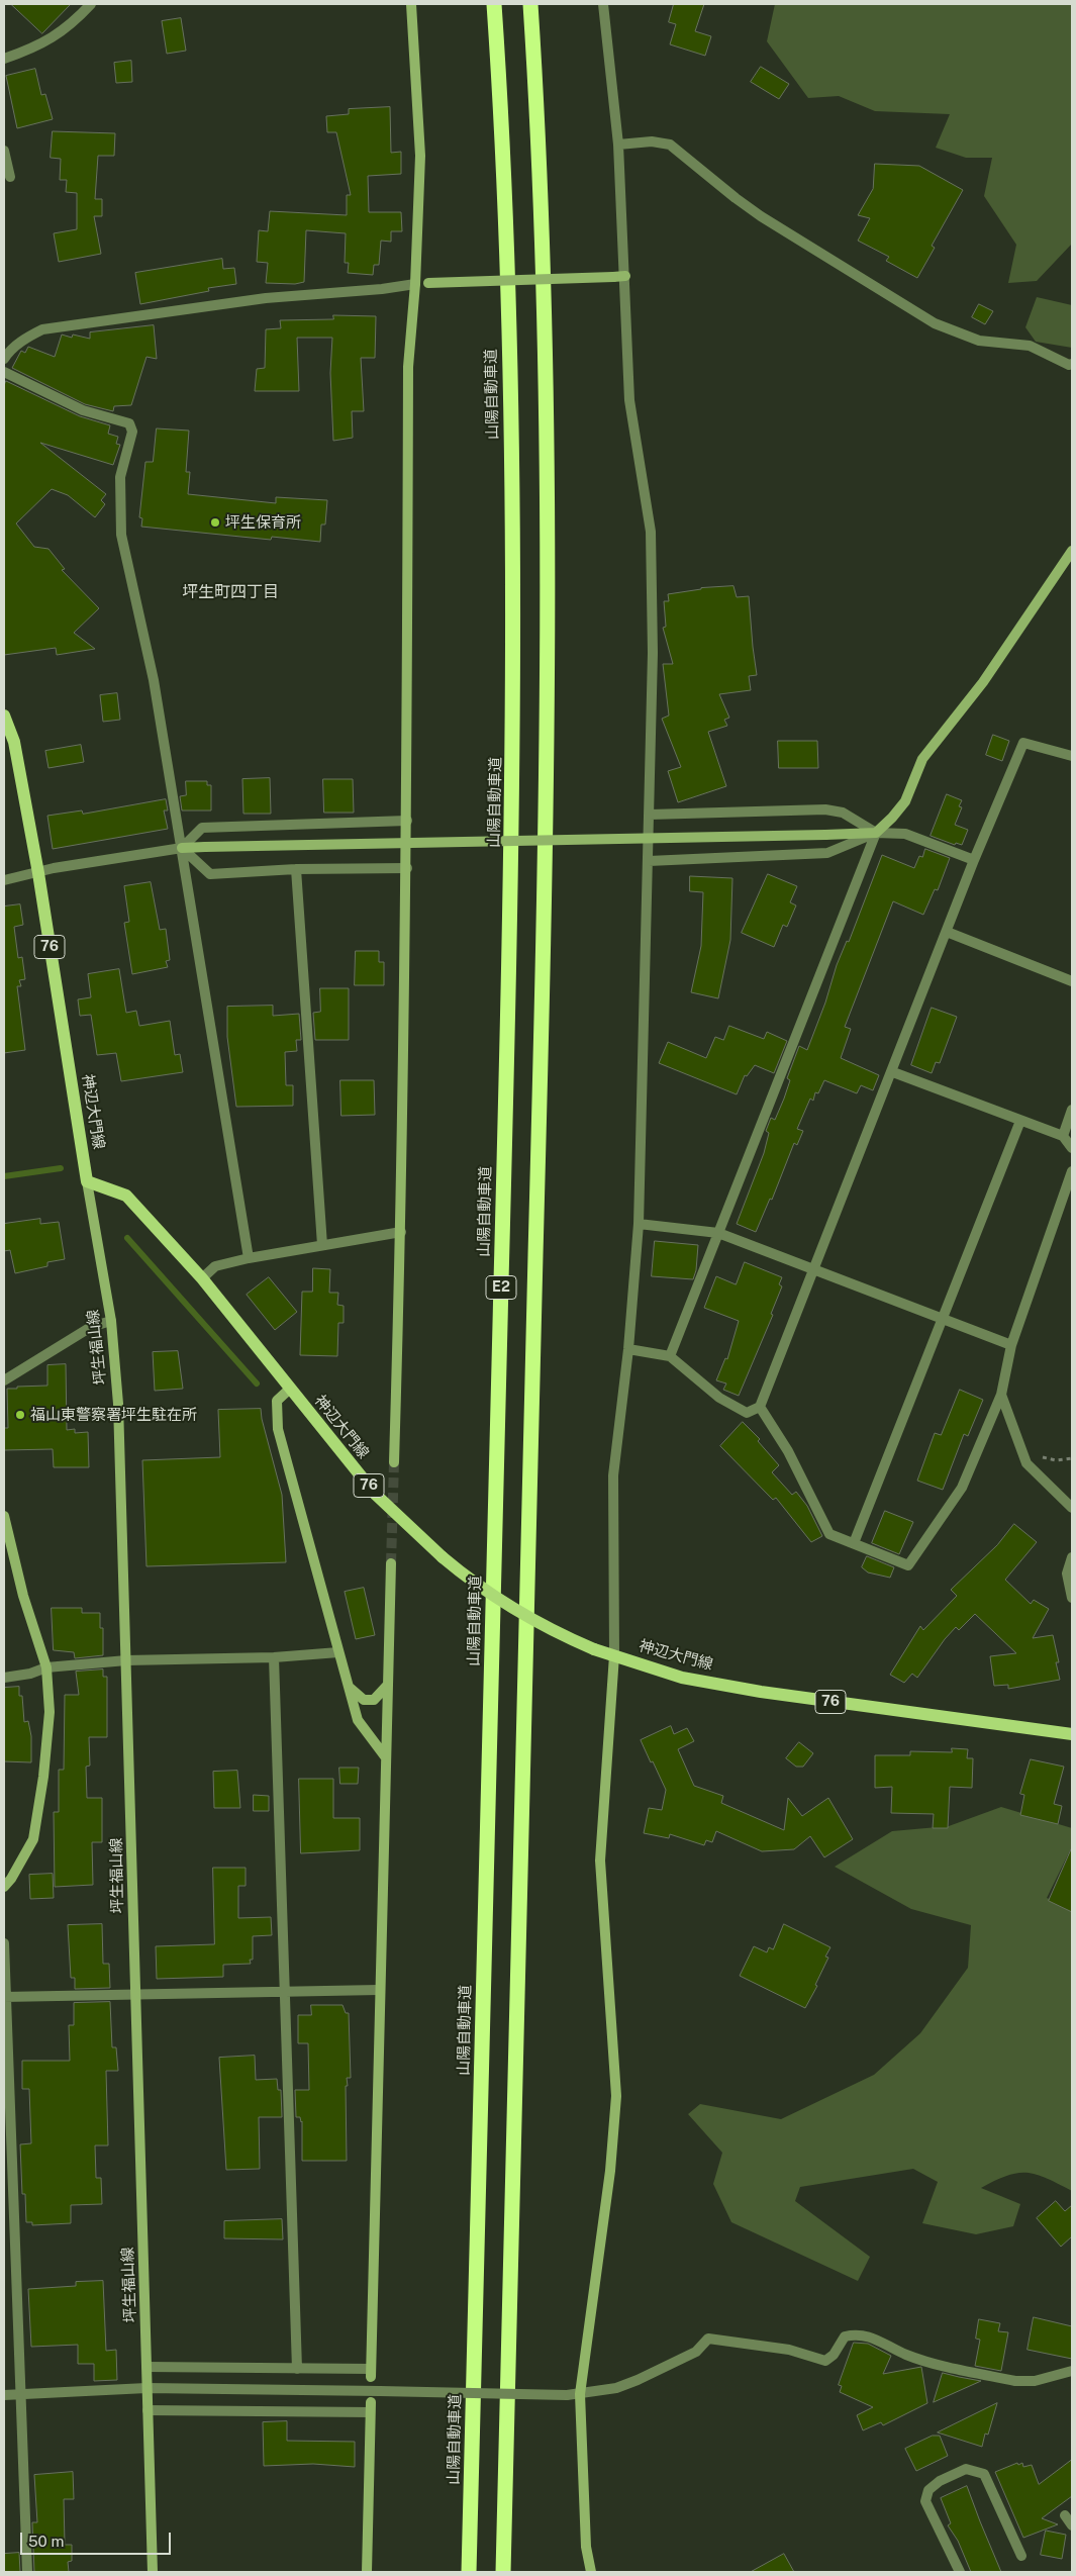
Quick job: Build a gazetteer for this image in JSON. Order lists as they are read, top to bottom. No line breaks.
{"streets":{"highway":["山陽自動車道","E2"],"main road":["76","神辺大門線"],"street":["坪生福山線"]},"crossings":[["神辺大門線","坪生福山線"]],"districts":["坪生町四丁目"],"places":["坪生保育所","福山東警察署坪生駐在所"],"scale_bar":"50 m"}
